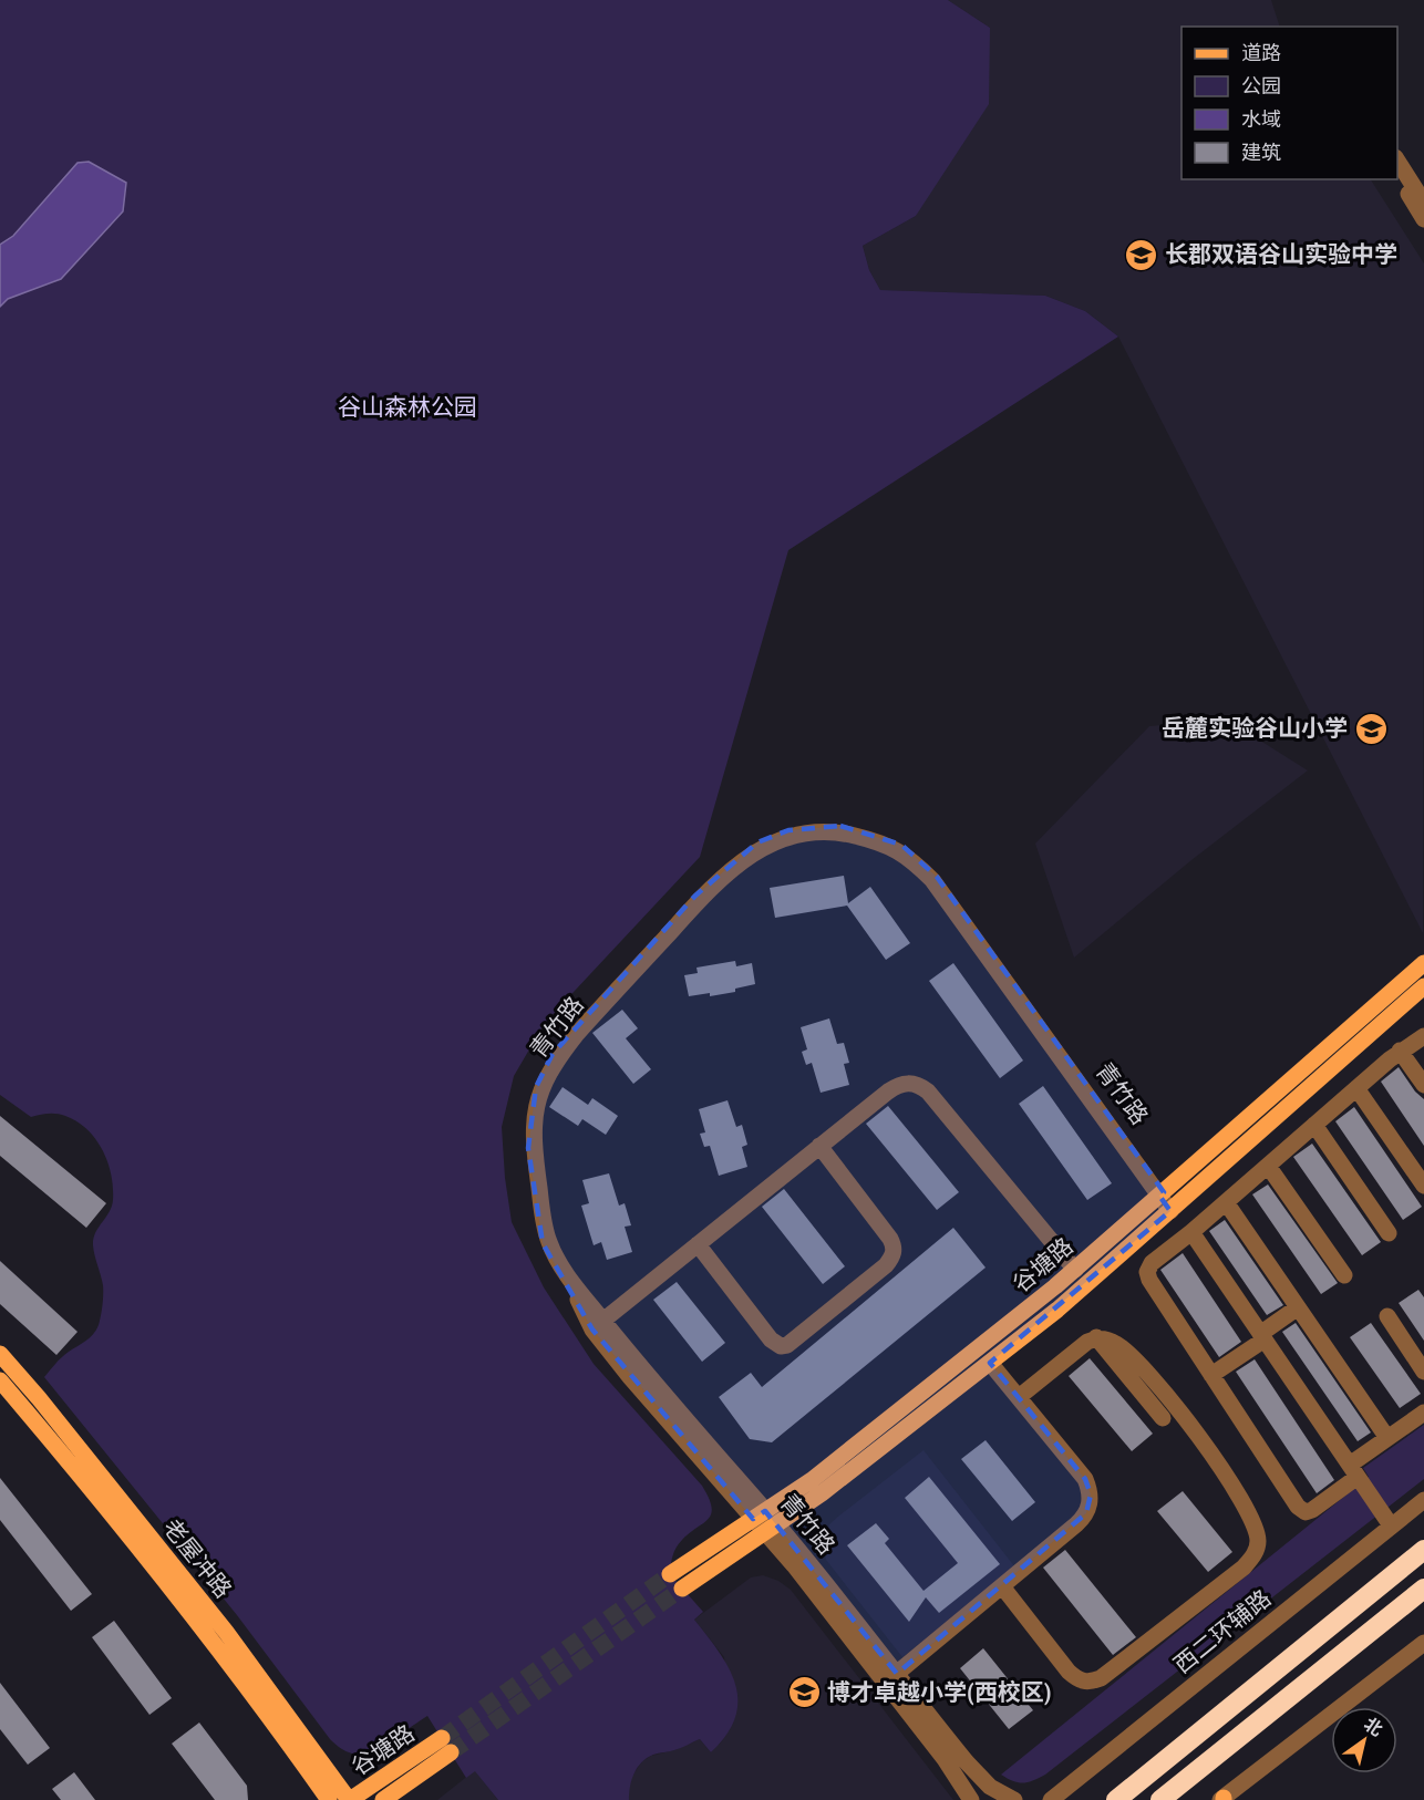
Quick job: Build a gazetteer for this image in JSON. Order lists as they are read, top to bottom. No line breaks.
{"streets":{"main road":["谷塘路","老屋冲路"],"street":["青竹路","西二环辅路"]},"crossings":[["青竹路","谷塘路"],["谷塘路","老屋冲路"]],"parks":["谷山森林公园"],"places":{"school or university":["长郡双语谷山实验中学","岳麓实验谷山小学","博才卓越小学(西校区)"]},"legend":["道路","公园","水域","建筑"],"north":"top right"}
